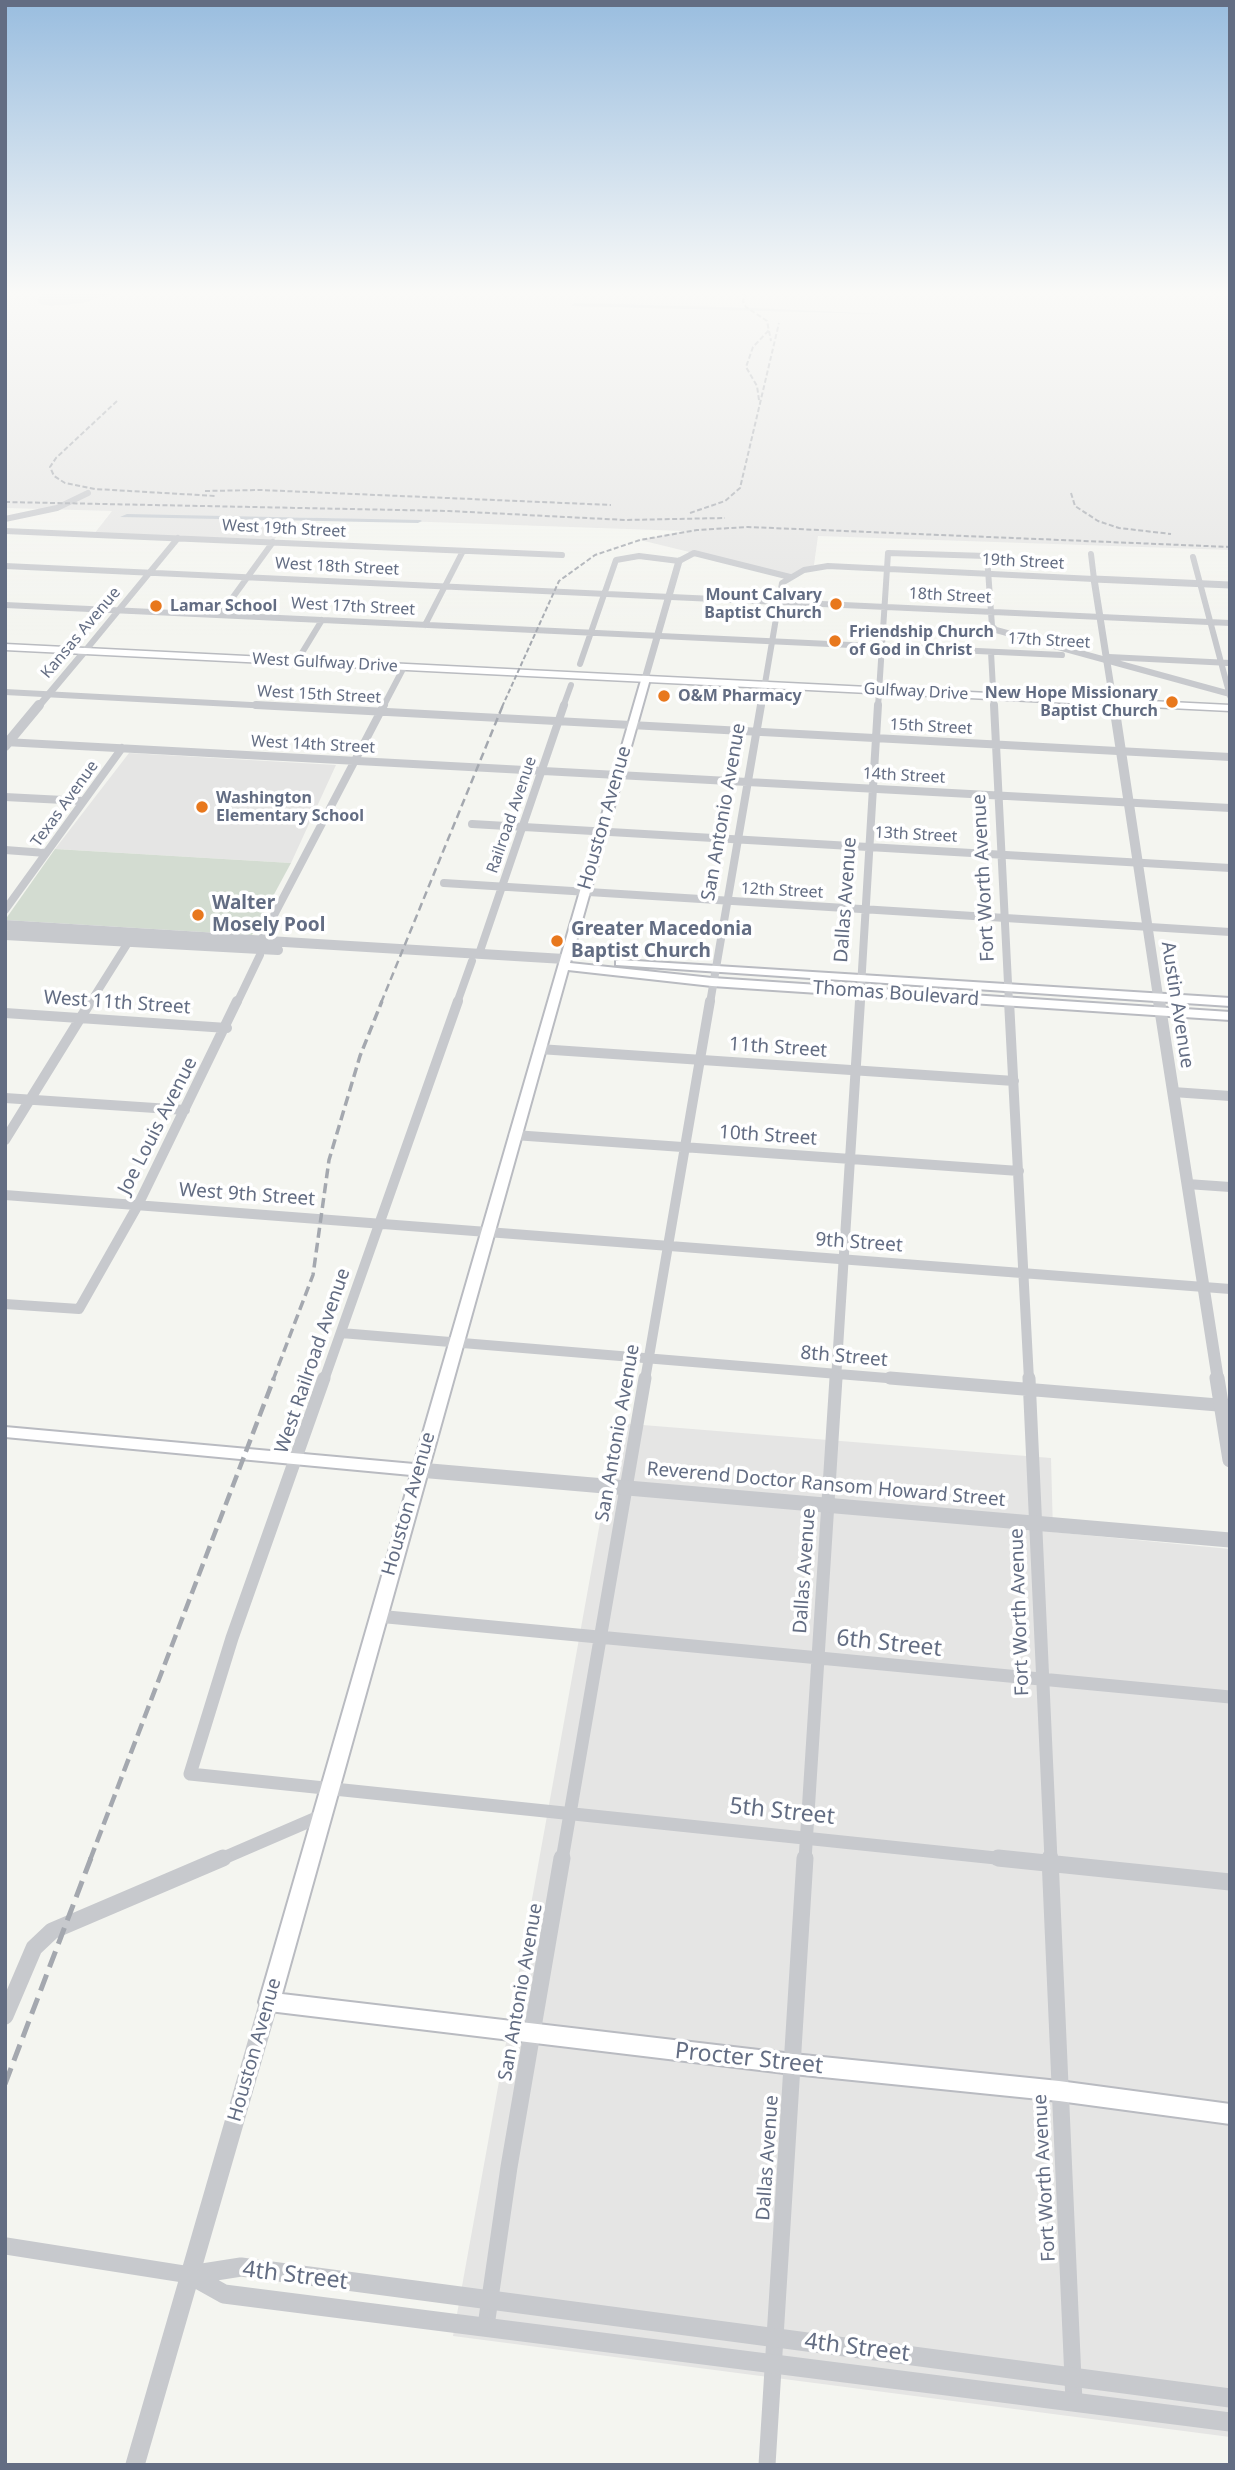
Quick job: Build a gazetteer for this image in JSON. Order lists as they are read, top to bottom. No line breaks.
{"streets":{"main road":["West Gulfway Drive","Gulfway Drive","Houston Avenue","Thomas Boulevard","Procter Street"],"street":["West 19th Street","19th Street","West 18th Street","18th Street","West 17th Street","Kansas Avenue","17th Street","West 15th Street","15th Street","West 14th Street","14th Street","Texas Avenue","San Antonio Avenue","Railroad Avenue","13th Street","Fort Worth Avenue","12th Street","Dallas Avenue","West 11th Street","Austin Avenue","11th Street","Joe Louis Avenue","10th Street","West 9th Street","9th Street","8th Street","West Railroad Avenue","Reverend Doctor Ransom Howard Street","6th Street","5th Street","4th Street"]},"crossings":[["West 19th Street","Kansas Avenue"],["19th Street","San Antonio Avenue"],["19th Street","Dallas Avenue"],["19th Street","Austin Avenue"],["West 18th Street","18th Street"],["West 18th Street","Kansas Avenue"],["West 18th Street","Houston Avenue"],["18th Street","San Antonio Avenue"],["18th Street","Houston Avenue"],["18th Street","Dallas Avenue"],["18th Street","Austin Avenue"],["West 17th Street","Kansas Avenue"],["West 17th Street","17th Street"],["West 17th Street","Houston Avenue"],["Kansas Avenue","West Gulfway Drive"],["Kansas Avenue","West 15th Street"],["Kansas Avenue","West 14th Street"],["17th Street","San Antonio Avenue"],["17th Street","Houston Avenue"],["17th Street","Fort Worth Avenue"],["17th Street","Dallas Avenue"],["17th Street","Austin Avenue"],["West Gulfway Drive","Gulfway Drive"],["West Gulfway Drive","Houston Avenue"],["West Gulfway Drive","Joe Louis Avenue"],["Gulfway Drive","San Antonio Avenue"],["Gulfway Drive","Houston Avenue"],["Gulfway Drive","Fort Worth Avenue"],["Gulfway Drive","Dallas Avenue"],["Gulfway Drive","Austin Avenue"],["West 15th Street","15th Street"],["West 15th Street","Railroad Avenue"],["West 15th Street","Houston Avenue"],["West 15th Street","Joe Louis Avenue"],["15th Street","San Antonio Avenue"],["15th Street","Houston Avenue"],["15th Street","Fort Worth Avenue"],["15th Street","Dallas Avenue"],["15th Street","Austin Avenue"],["West 14th Street","14th Street"],["West 14th Street","Texas Avenue"],["West 14th Street","Railroad Avenue"],["West 14th Street","Houston Avenue"],["West 14th Street","Joe Louis Avenue"],["14th Street","San Antonio Avenue"],["14th Street","Houston Avenue"],["14th Street","Fort Worth Avenue"],["14th Street","Dallas Avenue"],["14th Street","Austin Avenue"],["San Antonio Avenue","13th Street"],["San Antonio Avenue","12th Street"],["San Antonio Avenue","Thomas Boulevard"],["San Antonio Avenue","11th Street"],["San Antonio Avenue","10th Street"],["San Antonio Avenue","9th Street"],["San Antonio Avenue","8th Street"],["San Antonio Avenue","Reverend Doctor Ransom Howard Street"],["San Antonio Avenue","6th Street"],["San Antonio Avenue","5th Street"],["San Antonio Avenue","Procter Street"],["San Antonio Avenue","4th Street"],["Railroad Avenue","13th Street"],["Railroad Avenue","12th Street"],["Railroad Avenue","West Railroad Avenue"],["Houston Avenue","13th Street"],["Houston Avenue","12th Street"],["Houston Avenue","Thomas Boulevard"],["Houston Avenue","11th Street"],["Houston Avenue","10th Street"],["Houston Avenue","West 9th Street"],["Houston Avenue","9th Street"],["Houston Avenue","8th Street"],["Houston Avenue","Reverend Doctor Ransom Howard Street"],["Houston Avenue","6th Street"],["Houston Avenue","5th Street"],["Houston Avenue","Procter Street"],["Houston Avenue","4th Street"],["13th Street","Fort Worth Avenue"],["13th Street","Dallas Avenue"],["13th Street","Austin Avenue"],["Fort Worth Avenue","12th Street"],["Fort Worth Avenue","Thomas Boulevard"],["Fort Worth Avenue","11th Street"],["Fort Worth Avenue","10th Street"],["Fort Worth Avenue","9th Street"],["Fort Worth Avenue","8th Street"],["Fort Worth Avenue","Reverend Doctor Ransom Howard Street"],["Fort Worth Avenue","6th Street"],["Fort Worth Avenue","5th Street"],["Fort Worth Avenue","Procter Street"],["Fort Worth Avenue","4th Street"],["12th Street","Dallas Avenue"],["12th Street","Austin Avenue"],["Dallas Avenue","Thomas Boulevard"],["Dallas Avenue","11th Street"],["Dallas Avenue","10th Street"],["Dallas Avenue","9th Street"],["Dallas Avenue","8th Street"],["Dallas Avenue","Reverend Doctor Ransom Howard Street"],["Dallas Avenue","6th Street"],["Dallas Avenue","5th Street"],["Dallas Avenue","Procter Street"],["Dallas Avenue","4th Street"],["Thomas Boulevard","Austin Avenue"],["West 11th Street","Joe Louis Avenue"],["Austin Avenue","9th Street"],["Austin Avenue","8th Street"],["Joe Louis Avenue","West 9th Street"],["West 9th Street","9th Street"],["West 9th Street","West Railroad Avenue"],["8th Street","West Railroad Avenue"],["West Railroad Avenue","5th Street"]],"places":["Mount Calvary Baptist Church","Lamar School","Friendship Church of God in Christ","O&M Pharmacy","New Hope Missionary Baptist Church","Washington Elementary School","Walter Mosely Pool","Greater Macedonia Baptist Church"]}
